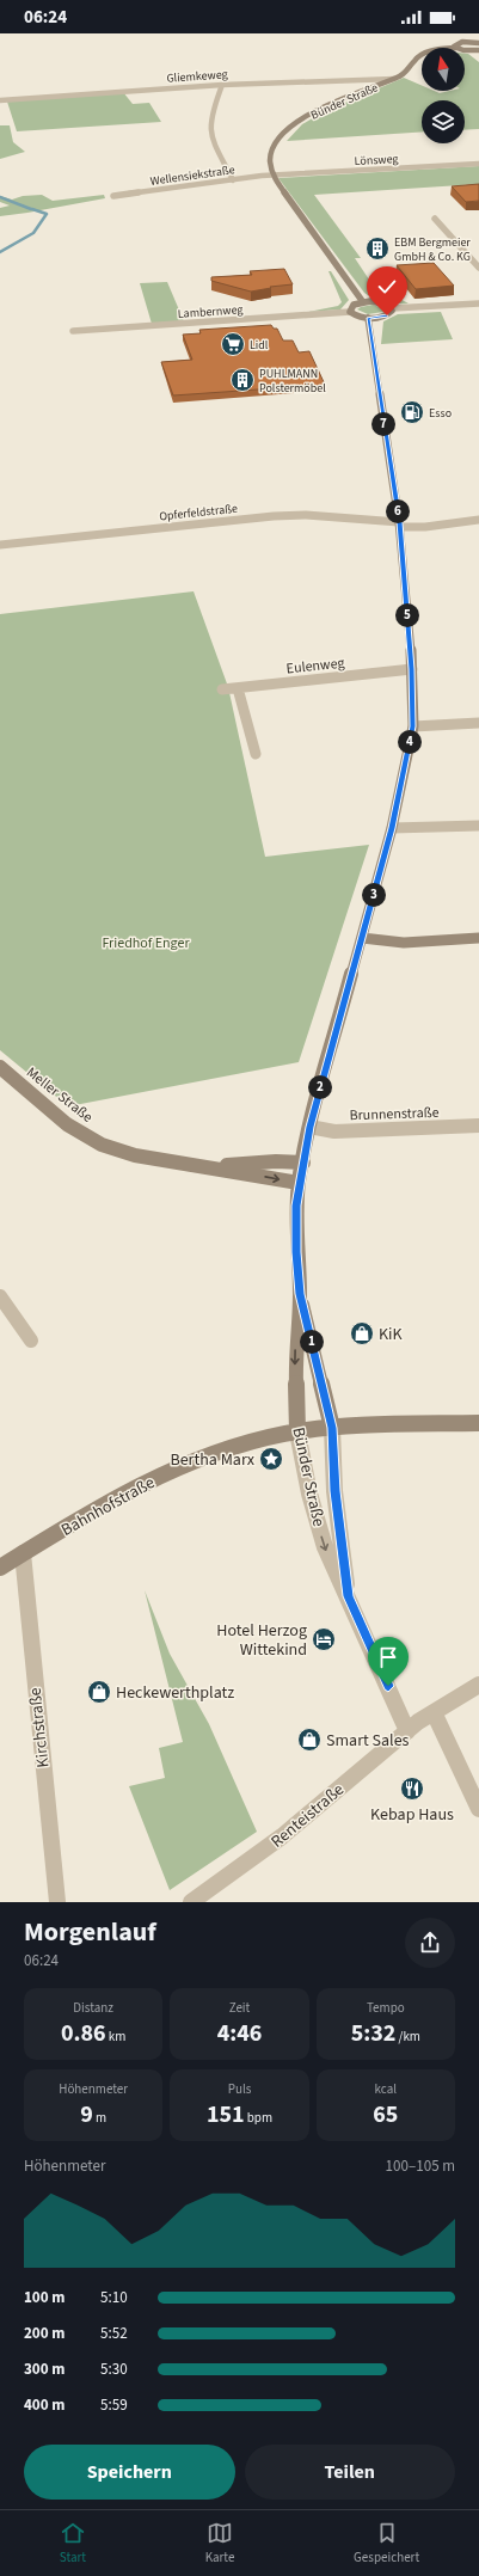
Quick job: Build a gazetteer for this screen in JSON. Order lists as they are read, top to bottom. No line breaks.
{"streets":{"street":["Gliemkeweg","Bünder Straße","Lönsweg","Wellensiekstraße","Lambernweg","Opferfeldstraße","Eulenweg","Meller Straße","Brunnenstraße","Bahnhofstraße","Kirchstraße","Renteistraße"]},"crossings":[["Gliemkeweg","Bünder Straße"],["Bünder Straße","Lönsweg"],["Bünder Straße","Wellensiekstraße"],["Bünder Straße","Opferfeldstraße"],["Bünder Straße","Eulenweg"],["Bünder Straße","Meller Straße"],["Bünder Straße","Brunnenstraße"],["Bünder Straße","Bahnhofstraße"],["Bünder Straße","Renteistraße"],["Lönsweg","Wellensiekstraße"],["Bahnhofstraße","Kirchstraße"]],"parks":["Friedhof Enger"],"places":{"building":["EBM Bergmeier GmbH & Co. KG","PUHLMANN Polstermöbel"],"supermarket":["Lidl"],"fuel station":["Esso"],"shop":["KiK","Heckewerthplatz","Smart Sales"],"place":["Bertha Marx"],"hotel":["Hotel Herzog Wittekind"],"restaurant":["Kebap Haus"]},"north":"top","page":{"status":"06:24","pins":["7","6","5","4","3","2","1"],"heading":["Morgenlauf","06:24"],"stats":[["Distanz","0.86 km"],["Zeit","4:46"],["Tempo","5:32 /km"],["Höhenmeter","9 m"],["Puls","151 bpm"],["kcal","65"]],"chart":["Höhenmeter","100–105 m"],"list":[{"name":"100 m","note":"5:10"},{"name":"200 m","note":"5:52"},{"name":"300 m","note":"5:30"},{"name":"400 m","note":"5:59"}],"buttons":["Speichern","Teilen"],"tabs":["Start","Karte","Gespeichert"]}}
